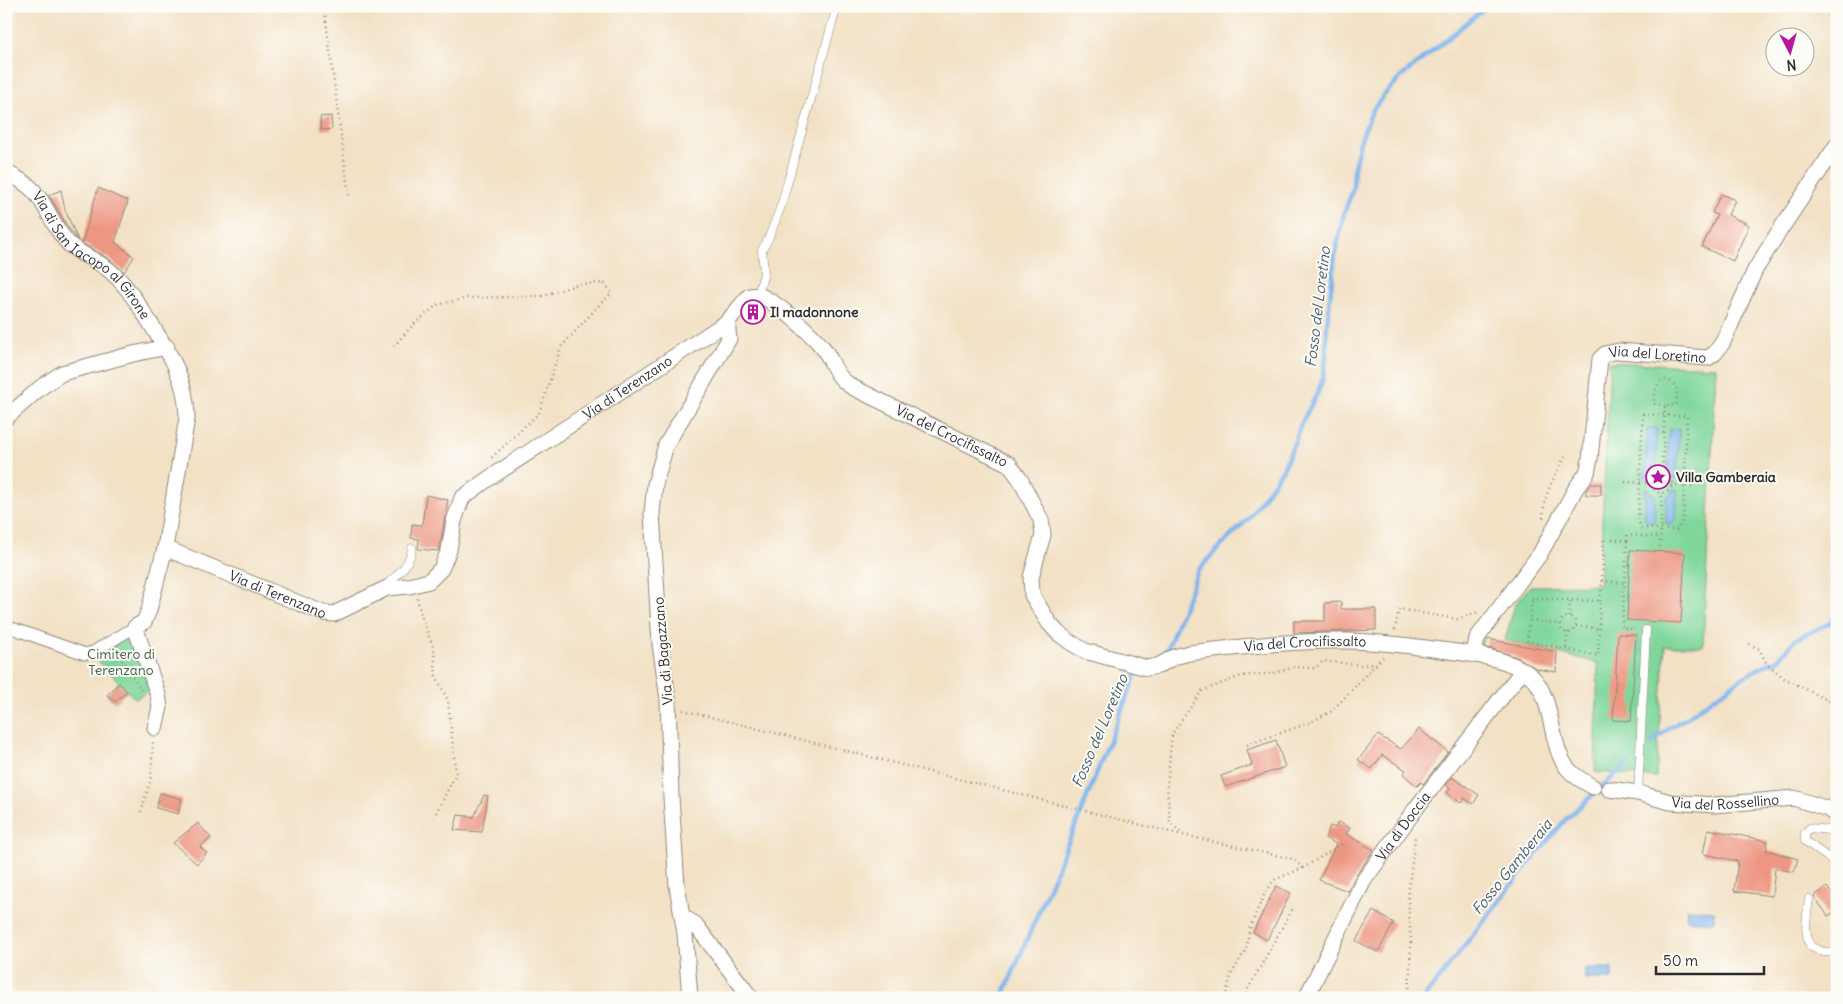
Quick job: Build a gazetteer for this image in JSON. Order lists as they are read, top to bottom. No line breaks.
{"streets":{"street":["Via di San Iacopo al Girone","Via del Loretino","Via di Terenzano","Via del Crocifissalto","Via di Bagazzano","Via del Rossellino","Via di Doccia"]},"crossings":[["Via del Loretino","Via del Crocifissalto"],["Via di Terenzano","Via di Bagazzano"]],"water":["Fosso del Loretino","Fosso Gamberaia"],"parks":["Cimitero di Terenzano"],"places":{"building":["Il madonnone"],"place":["Villa Gamberaia"]},"scale_bar":"50 m","north":"bottom"}
